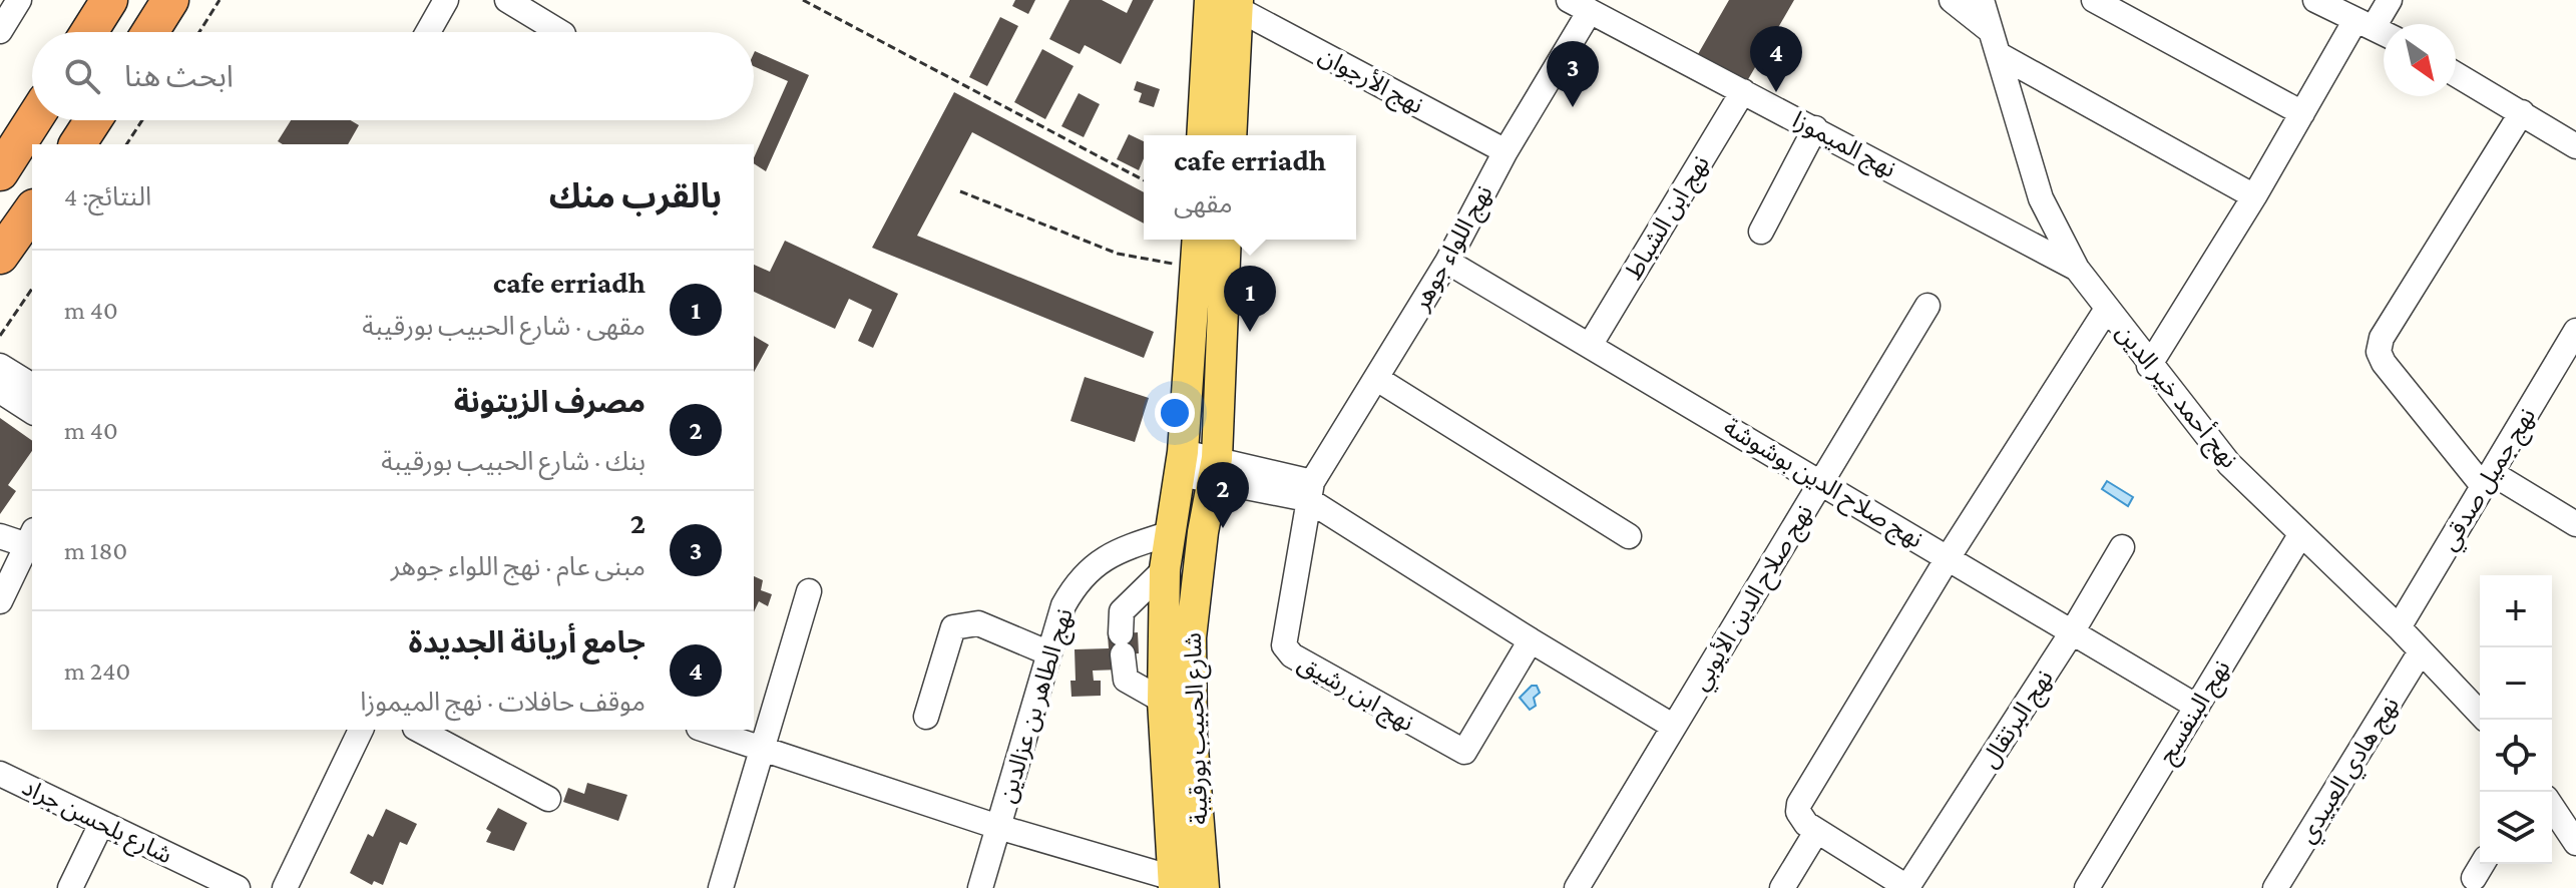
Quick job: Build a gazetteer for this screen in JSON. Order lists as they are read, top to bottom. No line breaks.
{"streets":{"main road":["شارع الحبيب بورقيبة"],"street":["نهج الأرجوان","نهج الميموزا","نهج ابن الشباط","نهج اللواء جوهر","نهج أحمد خير الدين","نهج جميل صدقي","نهج صلاح الدين بوشوشة","نهج صلاح الدين الأيوبي","نهج ابن رشيق","نهج الطاهر بن عزالدين","نهج البنفسج","نهج البرتقال","نهج هادي العبيدي","شارع بلحسن جراد"]},"crossings":[["نهج الأرجوان","نهج اللواء جوهر"],["نهج الميموزا","نهج ابن الشباط"],["نهج الميموزا","نهج اللواء جوهر"],["نهج الميموزا","نهج أحمد خير الدين"],["نهج ابن الشباط","نهج صلاح الدين بوشوشة"],["نهج اللواء جوهر","نهج صلاح الدين بوشوشة"],["نهج اللواء جوهر","نهج ابن رشيق"],["نهج أحمد خير الدين","نهج جميل صدقي"],["نهج أحمد خير الدين","نهج البنفسج"],["نهج أحمد خير الدين","نهج هادي العبيدي"],["نهج صلاح الدين بوشوشة","نهج صلاح الدين الأيوبي"],["نهج صلاح الدين بوشوشة","نهج البنفسج"],["نهج صلاح الدين بوشوشة","نهج البرتقال"]],"north":"bottom right","page":{"pins":["4","3","1","2"],"search":"ابحث هنا","popup":["cafe erriadh","مقهى"],"heading":["بالقرب منك","النتائج: 4"],"list":[{"mark":"1","name":"cafe erriadh","note":"مقهى · شارع الحبيب بورقيبة","value":"40 m"},{"mark":"2","name":"مصرف الزيتونة","note":"بنك · شارع الحبيب بورقيبة","value":"40 m"},{"mark":"3","name":"2","note":"مبنى عام · نهج اللواء جوهر","value":"180 m"},{"mark":"4","name":"جامع أريانة الجديدة","note":"موقف حافلات · نهج الميموزا","value":"240 m"}],"map_buttons":["+","−"]}}
